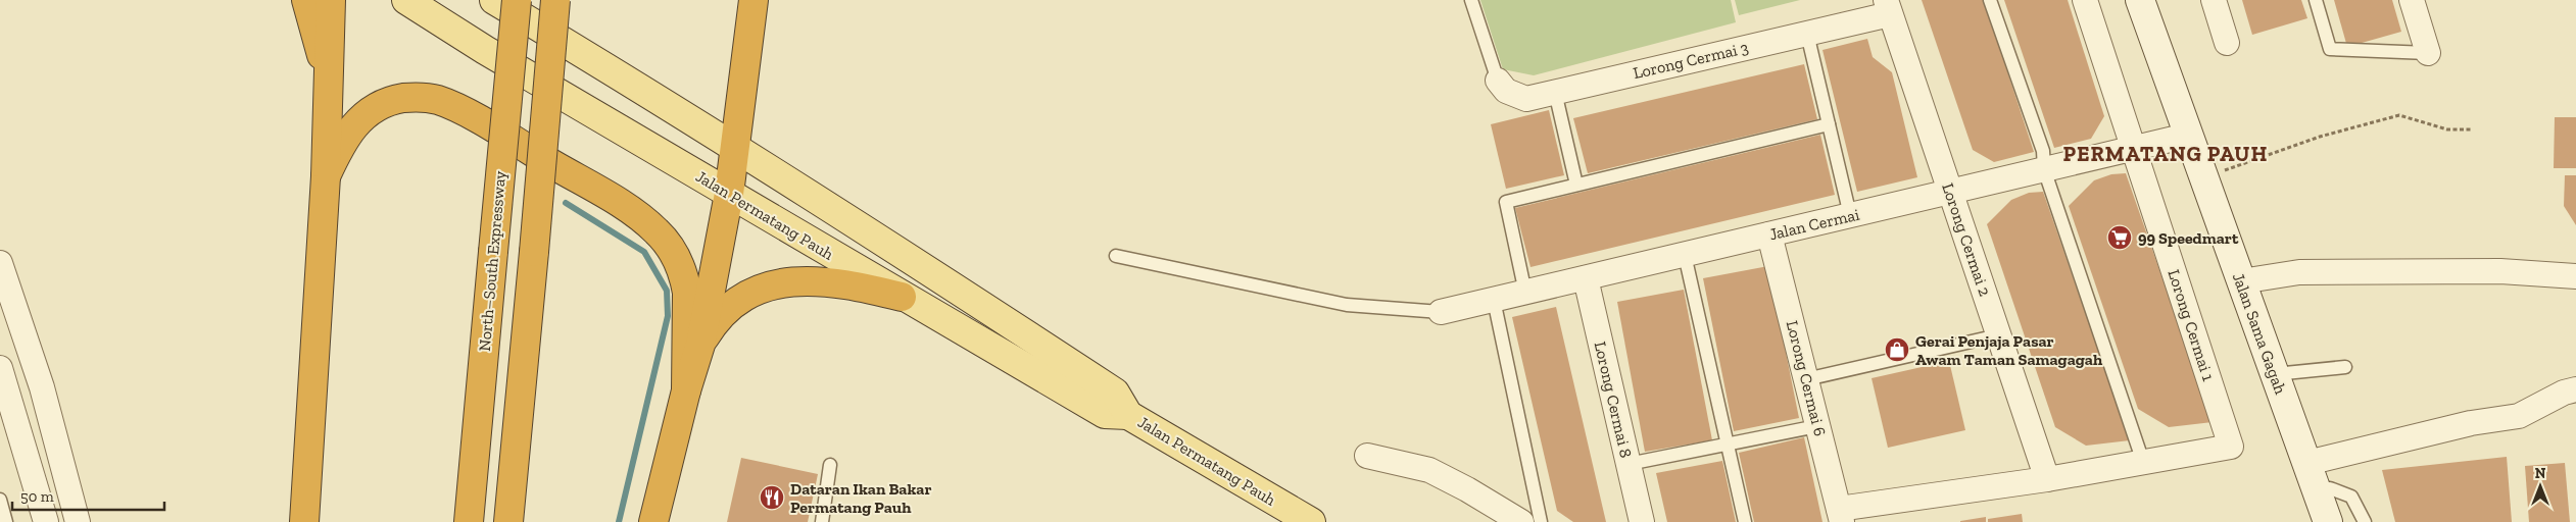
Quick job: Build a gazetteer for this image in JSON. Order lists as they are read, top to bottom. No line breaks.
{"streets":{"highway":["North–South Expressway"],"main road":["Jalan Permatang Pauh"],"street":["Lorong Cermai 3","Jalan Cermai","Lorong Cermai 2","Lorong Cermai 1","Jalan Sama Gagah","Lorong Cermai 6","Lorong Cermai 8"]},"crossings":[["Lorong Cermai 3","Lorong Cermai 2"],["Jalan Cermai","Lorong Cermai 2"],["Jalan Cermai","Lorong Cermai 1"],["Jalan Cermai","Jalan Sama Gagah"],["Jalan Cermai","Lorong Cermai 6"],["Jalan Cermai","Lorong Cermai 8"]],"districts":["PERMATANG PAUH"],"places":{"supermarket":["99 Speedmart"],"shop":["Gerai Penjaja Pasar Awam Taman Samagagah"],"restaurant":["Dataran Ikan Bakar Permatang Pauh"]},"scale_bar":"50 m","north":"top"}
